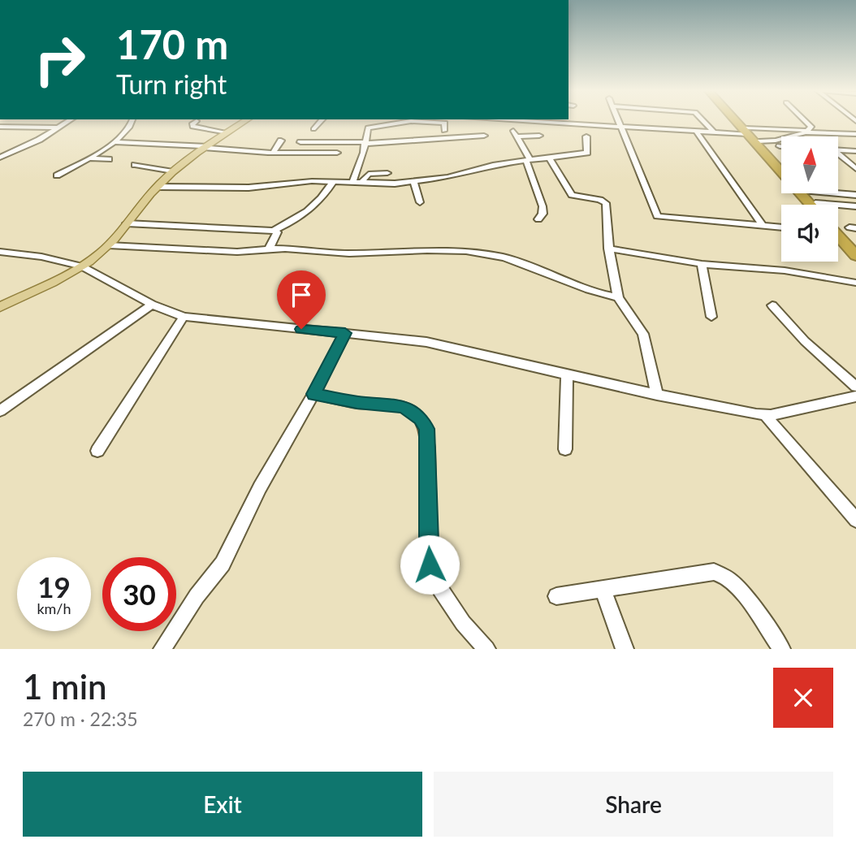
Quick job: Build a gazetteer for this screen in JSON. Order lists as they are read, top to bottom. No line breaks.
{"north":"top","page":{"turn":["170 m","Turn right"],"speed":"19 km/h","limit":"30","heading":["1 min","270 m · 22:35"],"buttons":["Exit","Share"]}}
